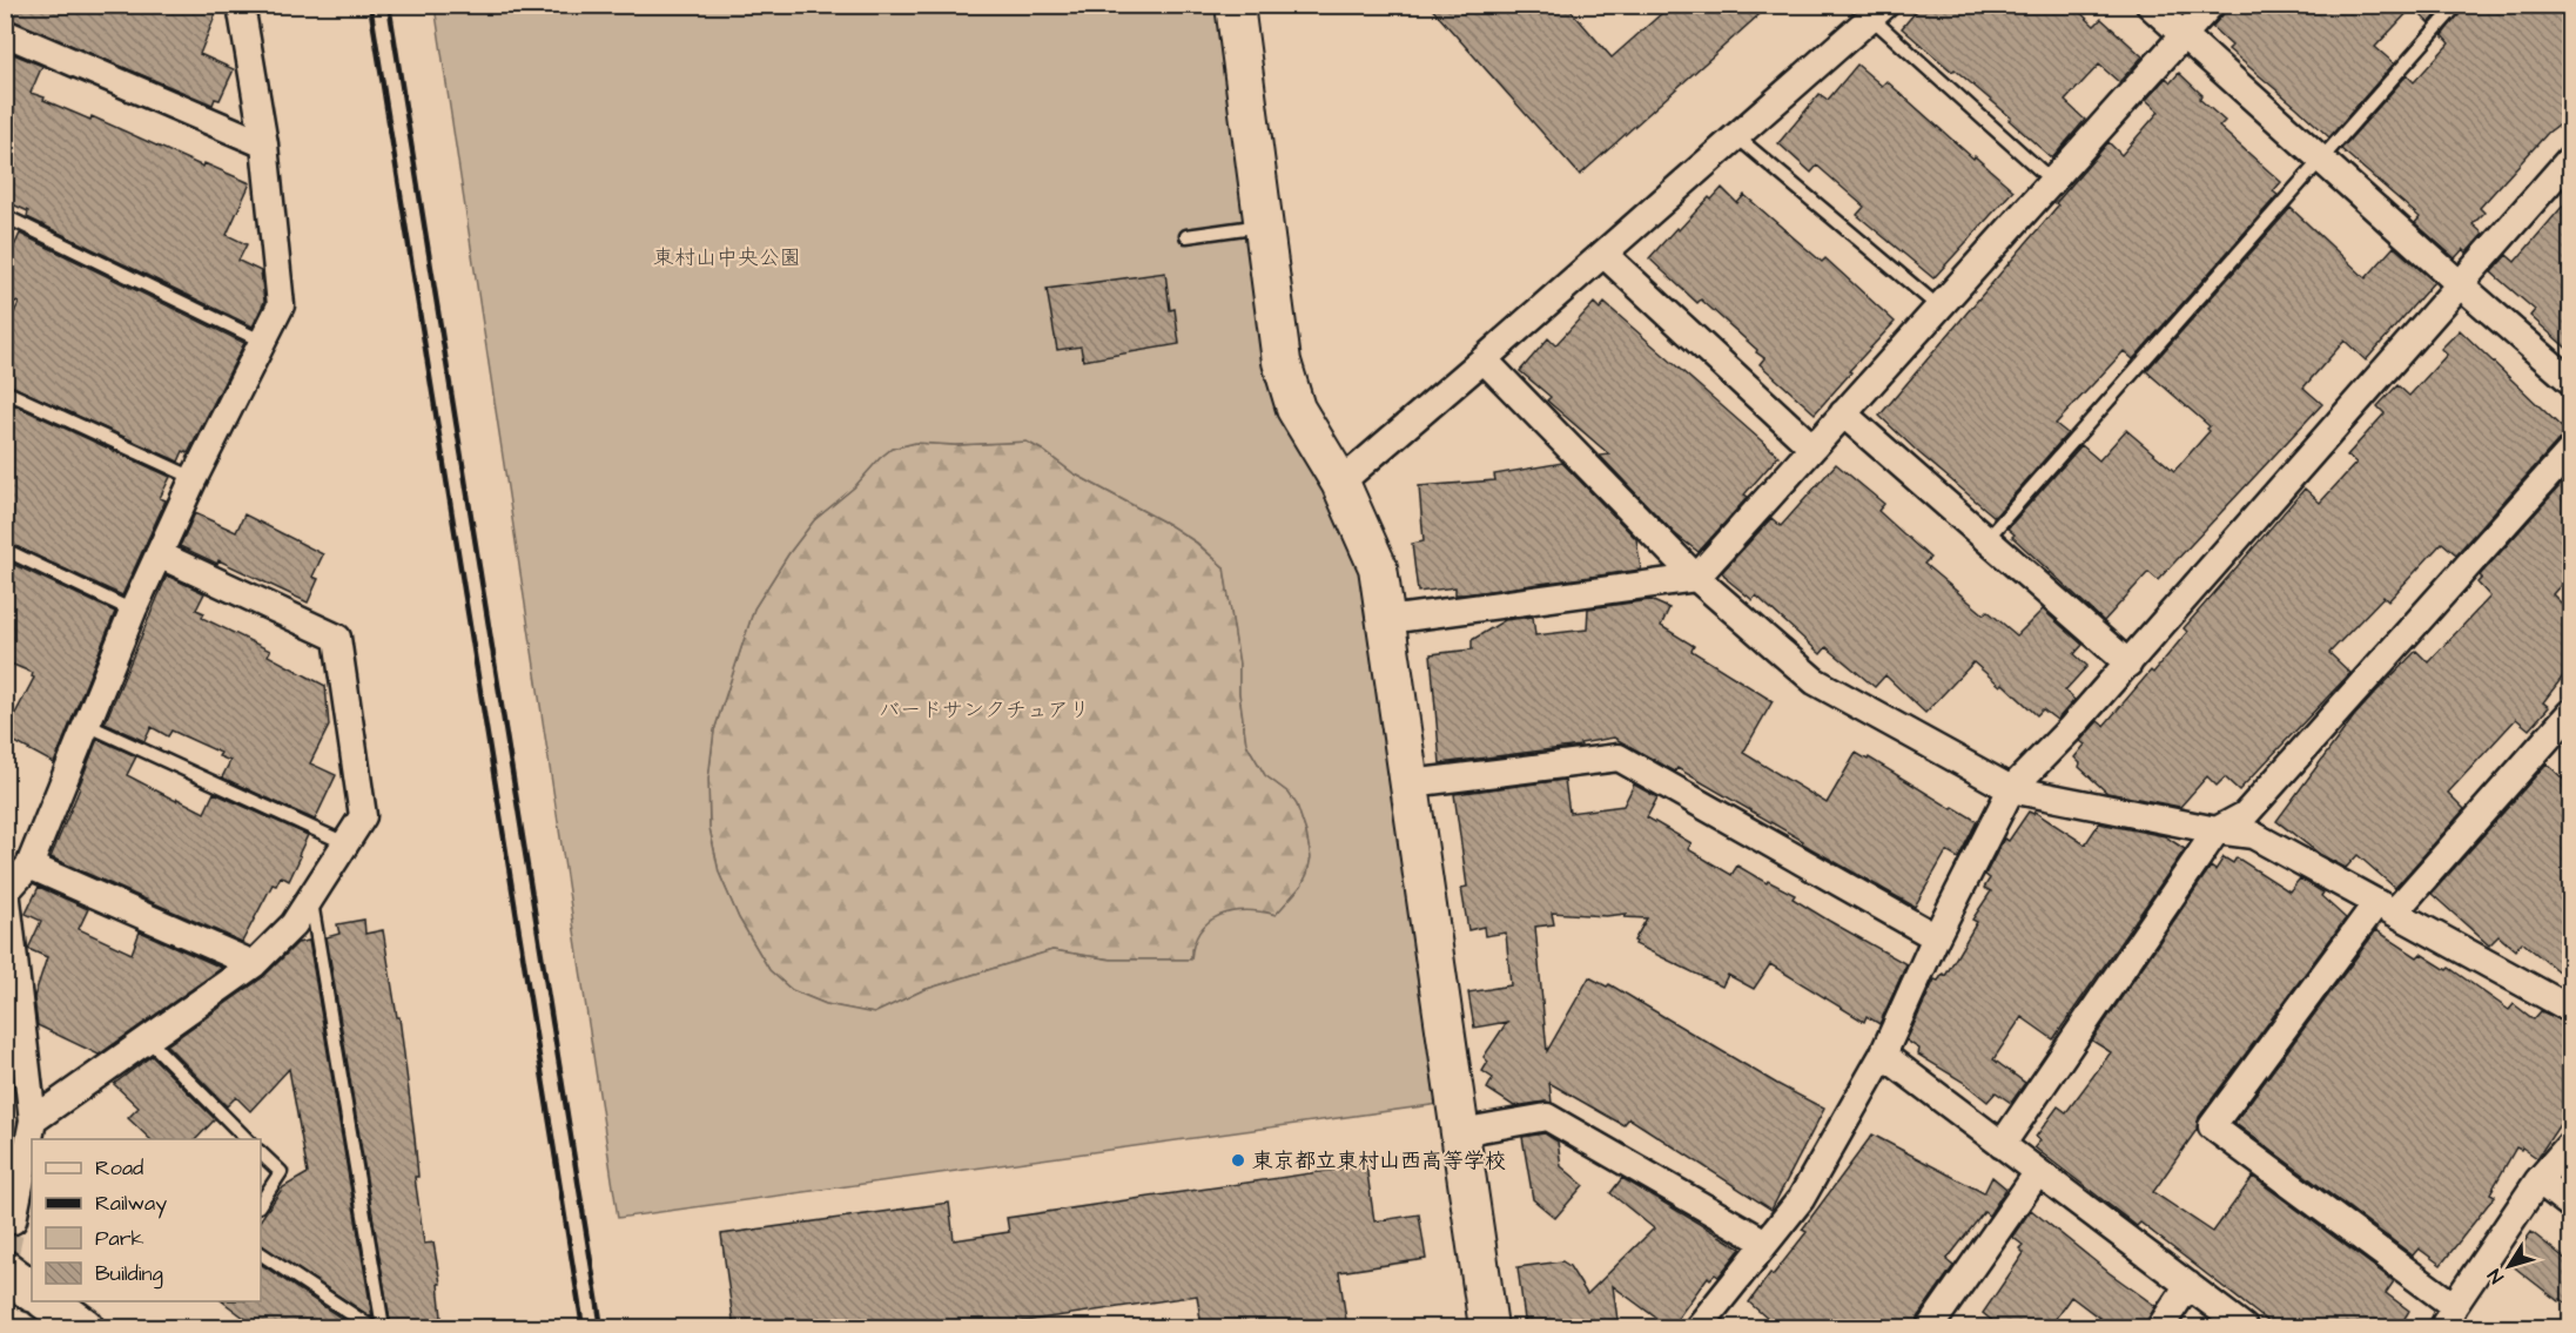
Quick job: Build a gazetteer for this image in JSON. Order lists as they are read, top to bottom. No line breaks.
{"parks":["東村山中央公園","バードサンクチュアリ"],"places":["東京都立東村山西高等学校"],"legend":["Road","Railway","Park","Building"],"north":"bottom left"}
